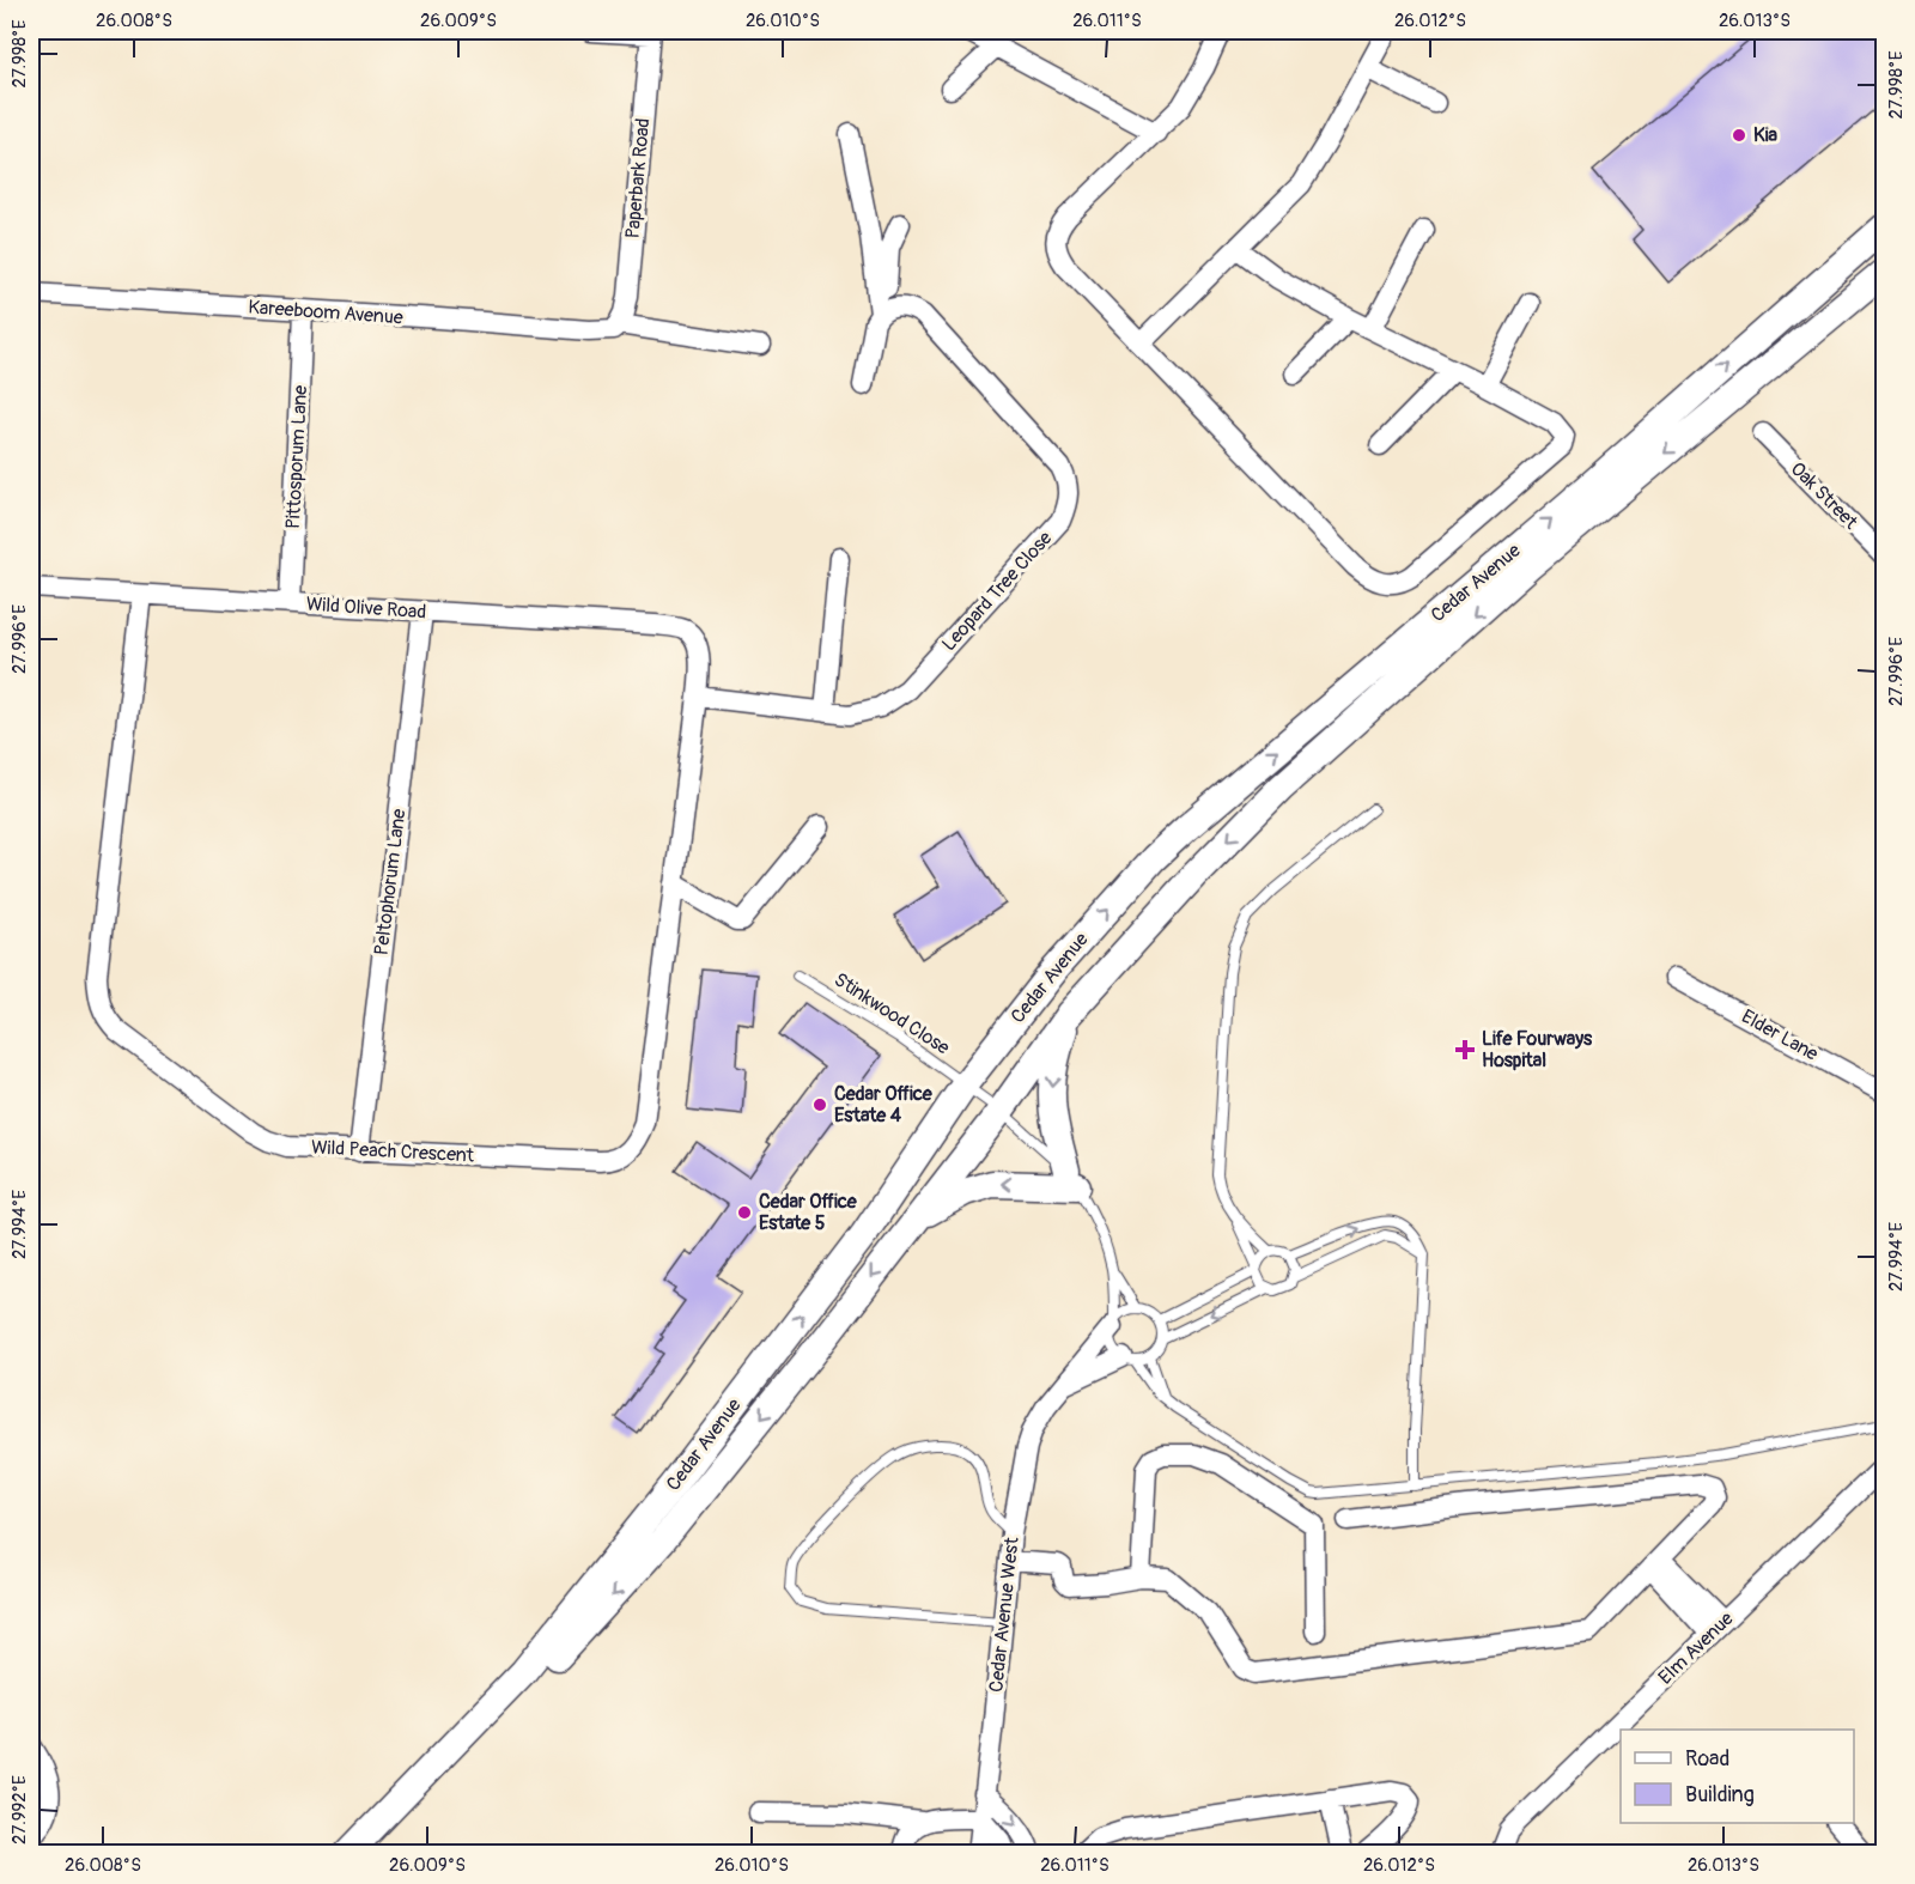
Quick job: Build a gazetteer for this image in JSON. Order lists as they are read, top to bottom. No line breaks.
{"streets":{"main road":["Cedar Avenue"],"street":["Paperbark Road","Kareeboom Avenue","Pittosporum Lane","Oak Street","Leopard Tree Close","Wild Olive Road","Peltophorum Lane","Elder Lane","Wild Peach Crescent","Cedar Avenue West","Elm Avenue"],"lane":["Stinkwood Close"]},"crossings":[["Paperbark Road","Kareeboom Avenue"],["Kareeboom Avenue","Pittosporum Lane"],["Pittosporum Lane","Wild Olive Road"],["Cedar Avenue","Stinkwood Close"],["Leopard Tree Close","Wild Peach Crescent"],["Wild Olive Road","Peltophorum Lane"],["Wild Olive Road","Wild Peach Crescent"],["Peltophorum Lane","Wild Peach Crescent"]],"places":{"other":["Kia","Cedar Office Estate 4","Cedar Office Estate 5"],"health":["Life Fourways Hospital"]},"legend":["Road","Building"],"coordinates":["26.008°S","26.009°S","26.010°S","26.011°S","26.012°S","26.013°S","27.998°E","27.996°E","27.994°E","27.992°E"]}
